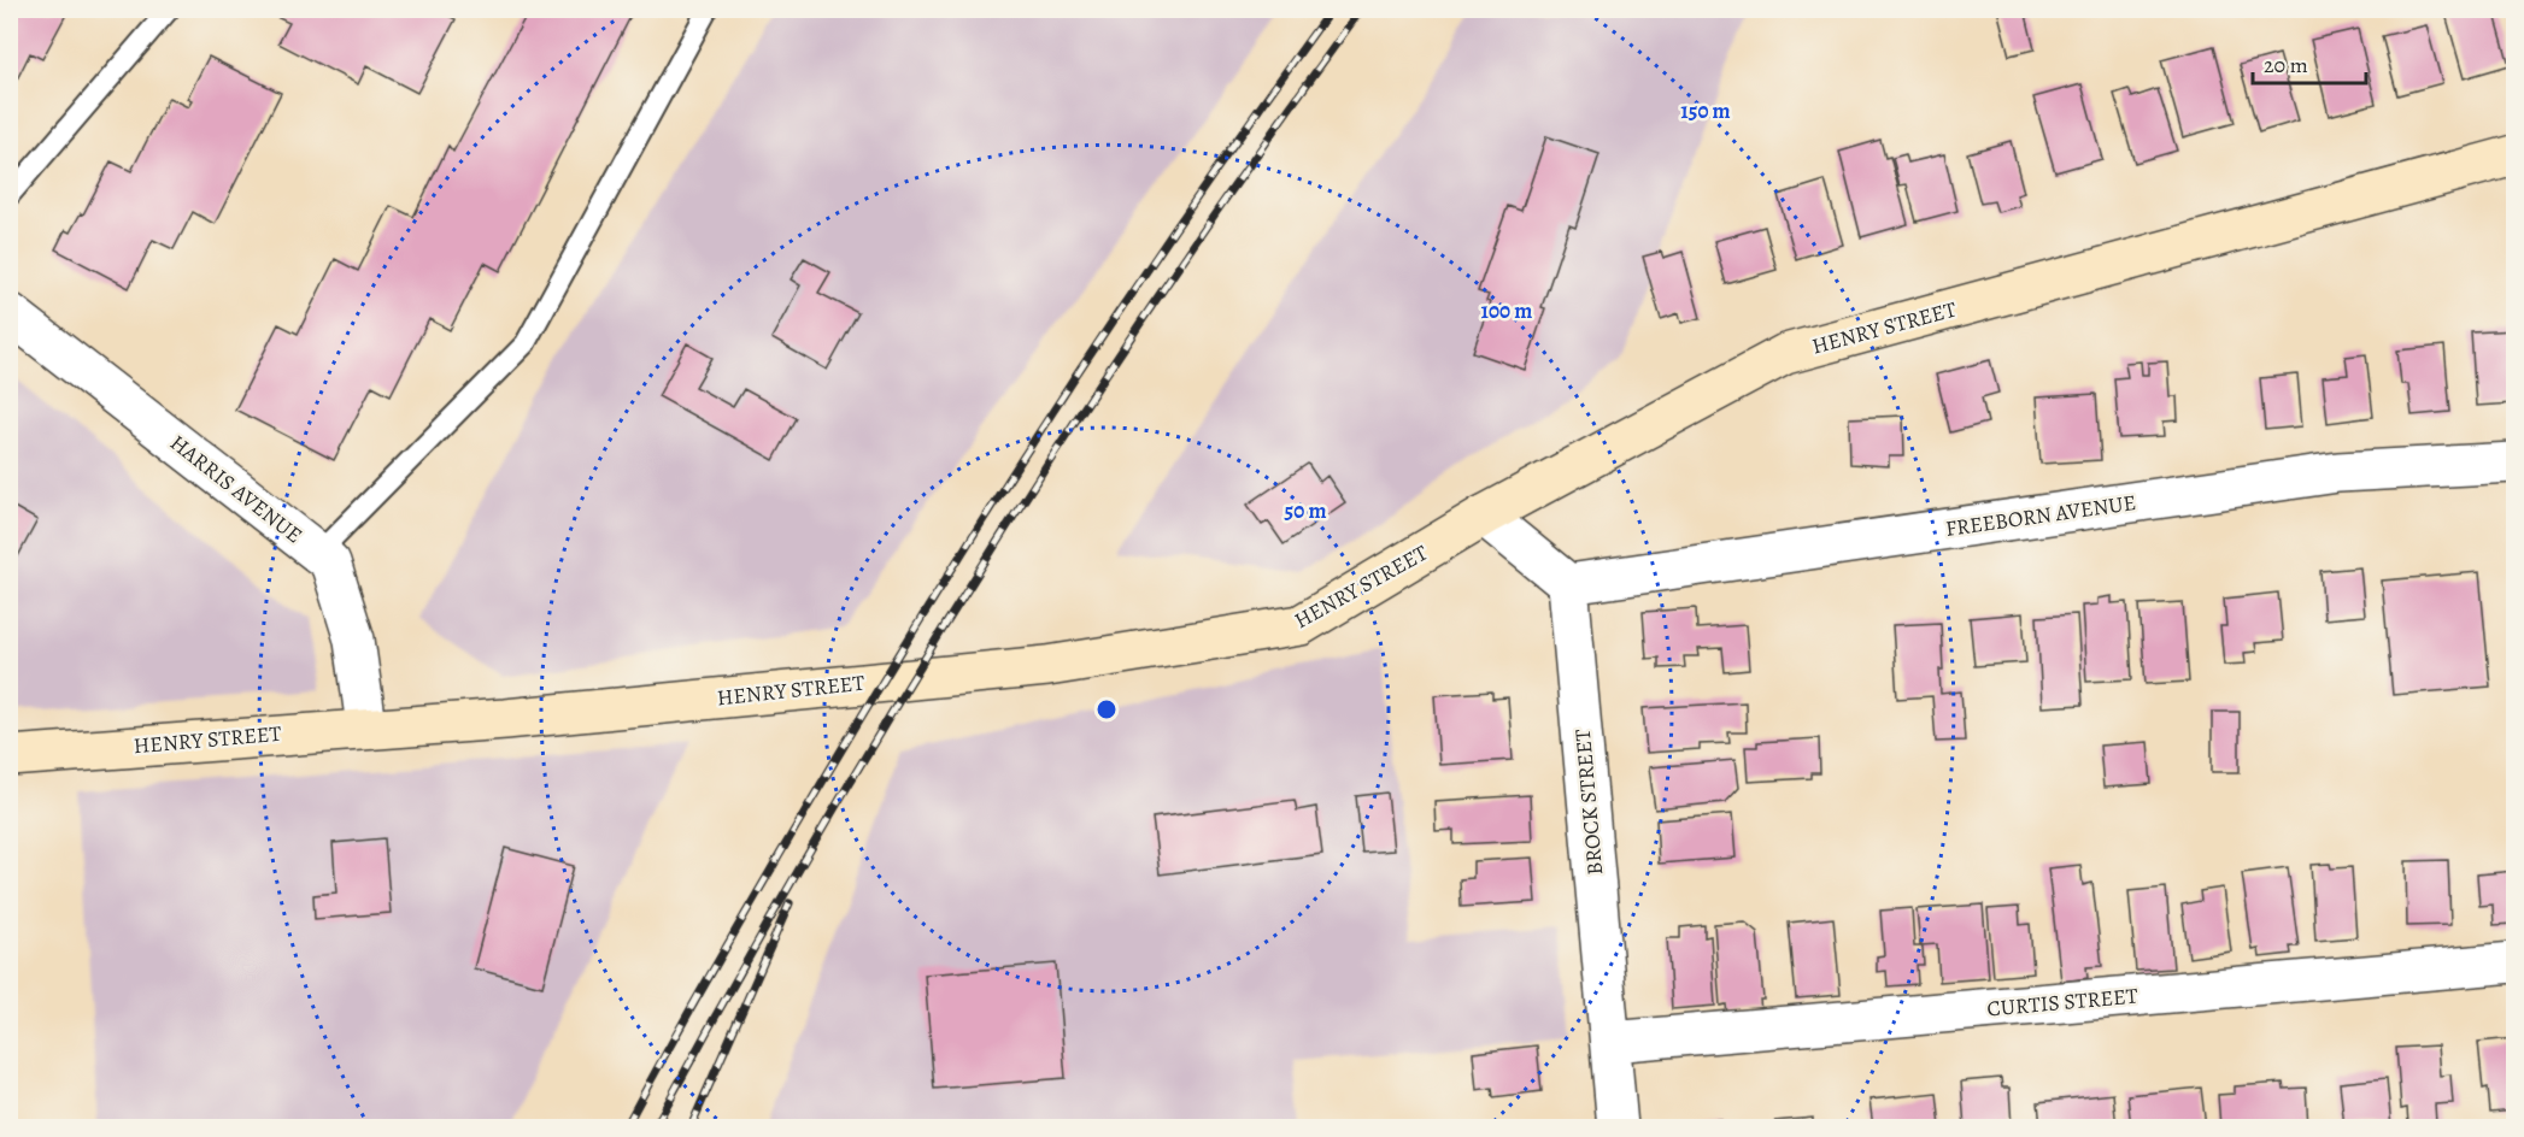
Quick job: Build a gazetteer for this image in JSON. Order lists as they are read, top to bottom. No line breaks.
{"streets":{"main road":["HENRY STREET"],"street":["HARRIS AVENUE","FREEBORN AVENUE","BROCK STREET","CURTIS STREET"]},"crossings":[["FREEBORN AVENUE","BROCK STREET"],["BROCK STREET","CURTIS STREET"]],"scale_bar":"20 m","rings":["150 m","100 m","50 m"]}
